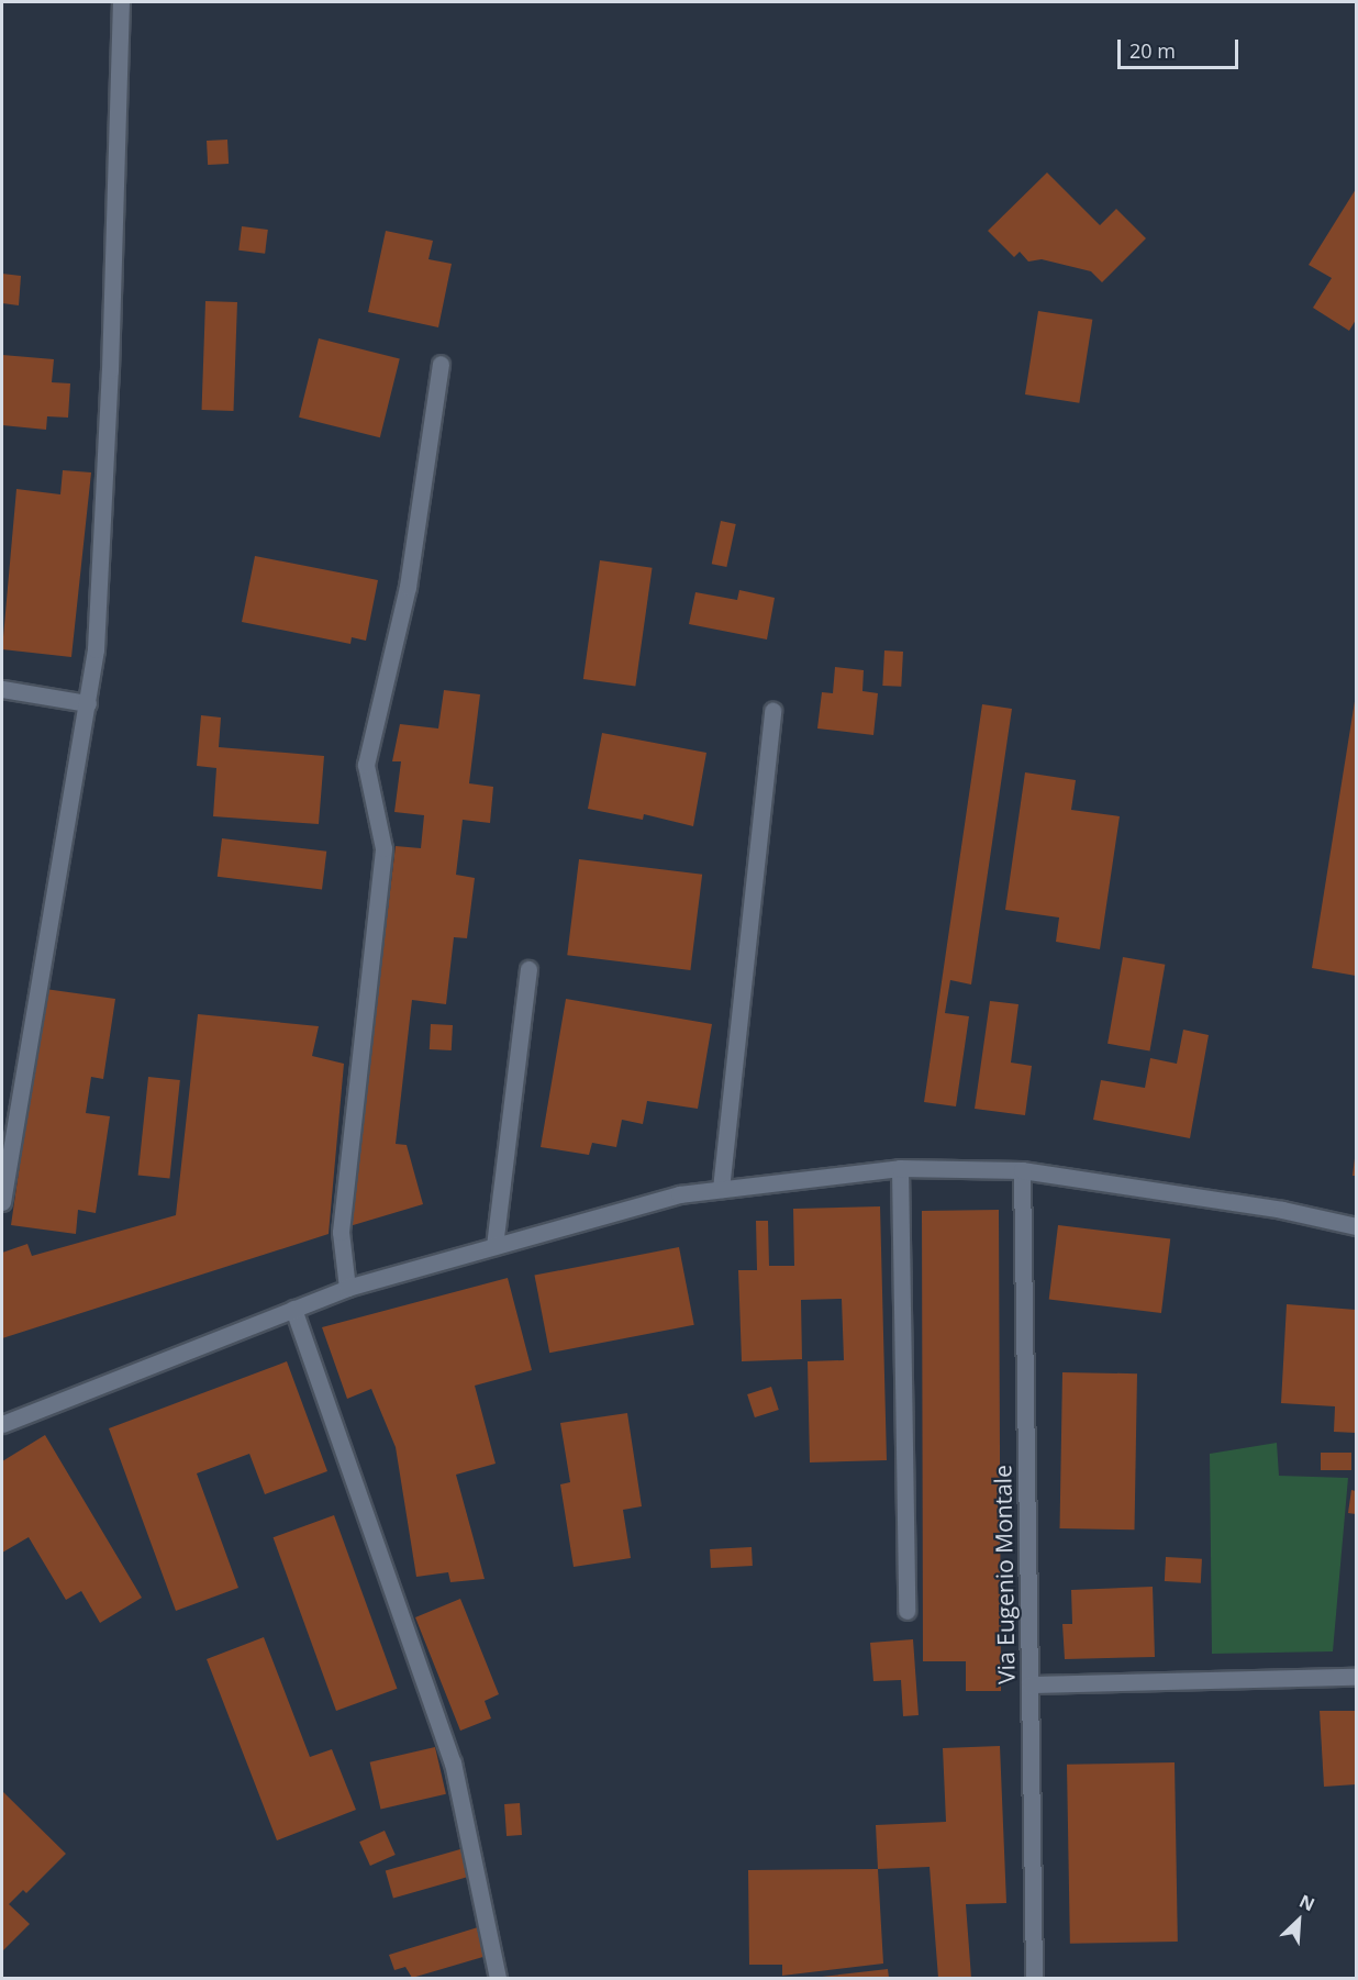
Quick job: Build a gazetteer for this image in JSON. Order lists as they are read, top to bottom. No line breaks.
{"streets":{"street":["Via Eugenio Montale"]},"scale_bar":"20 m","north":"top right"}
